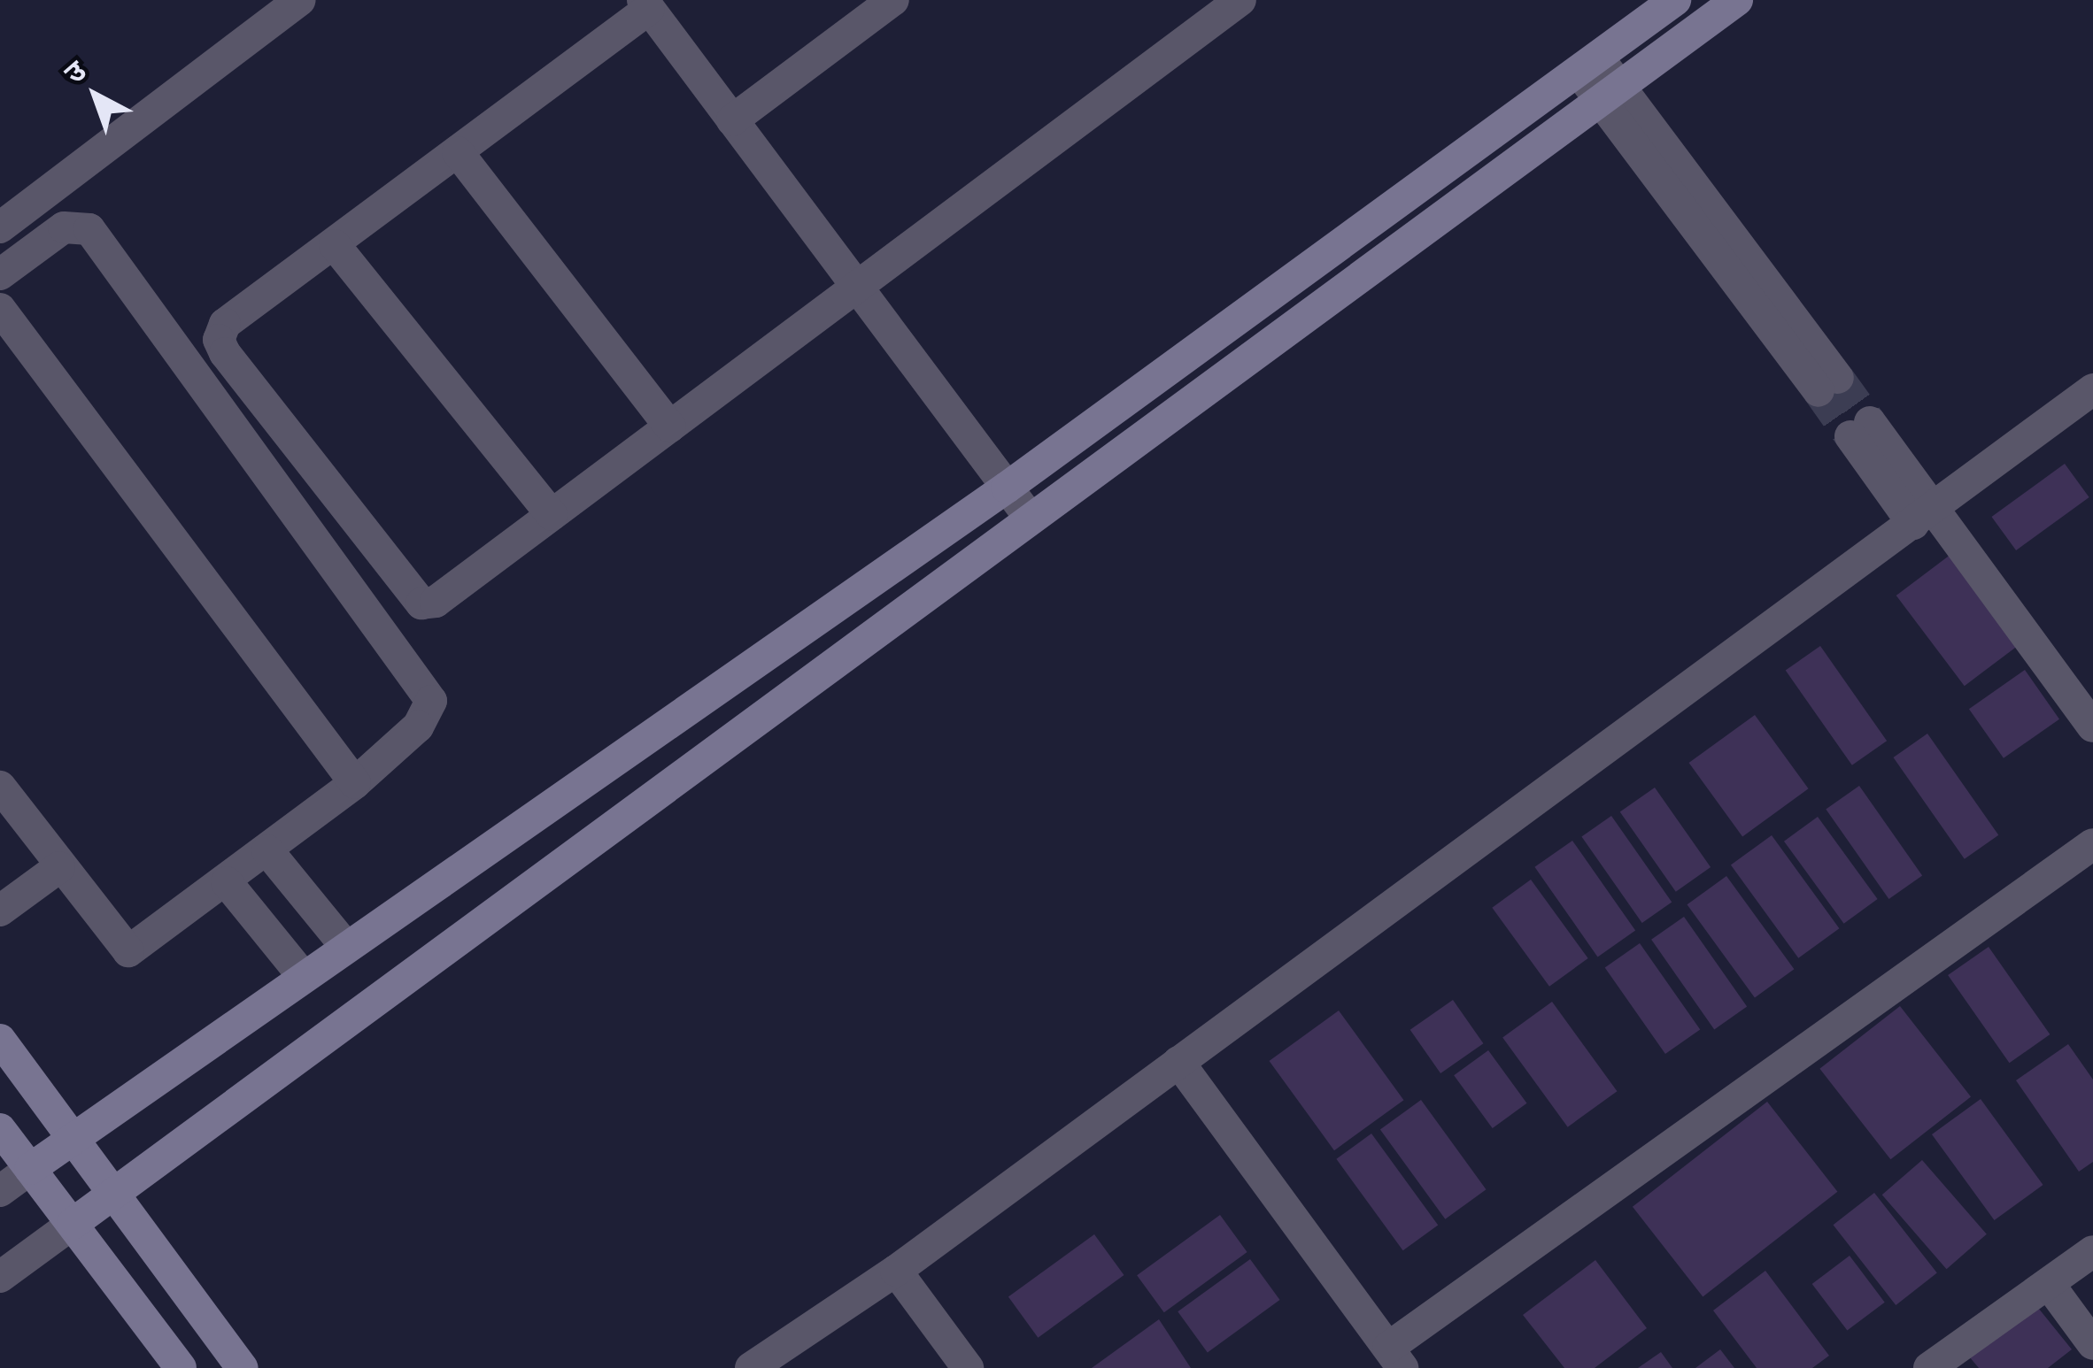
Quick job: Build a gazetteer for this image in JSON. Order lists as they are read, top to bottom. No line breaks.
{"north":"top left"}
